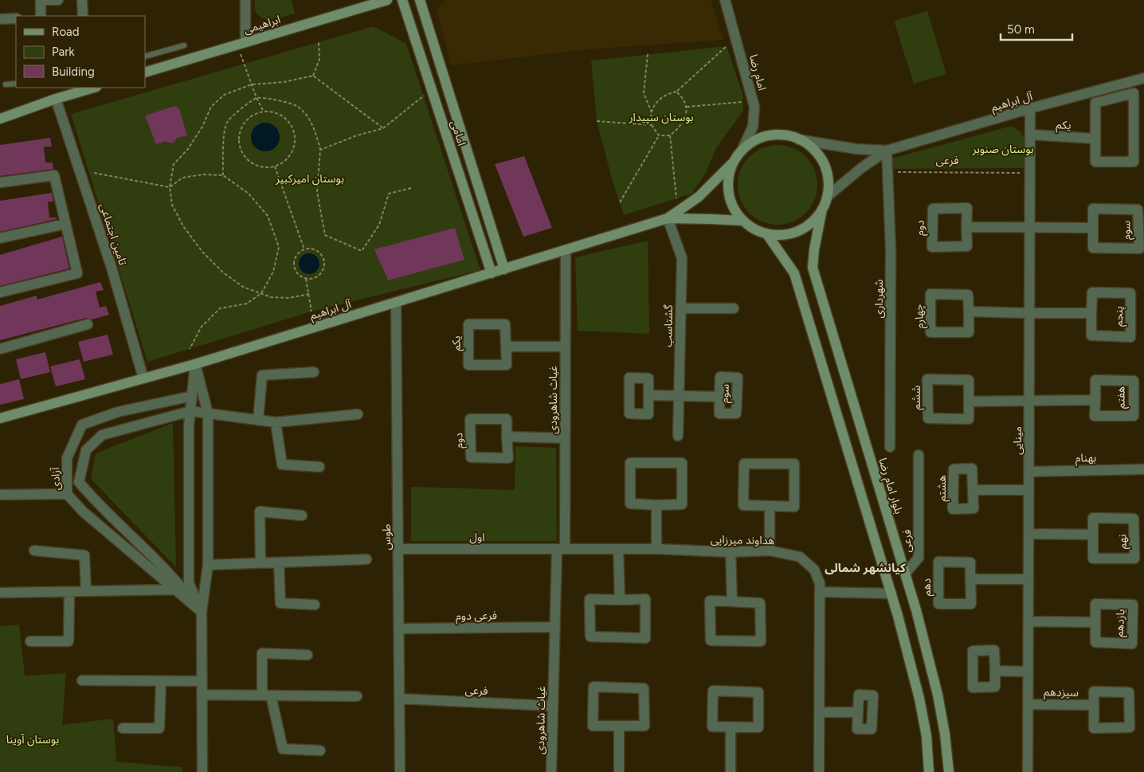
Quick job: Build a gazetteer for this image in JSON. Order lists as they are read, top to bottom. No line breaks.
{"streets":{"main road":["ابراهیمی","آل ابراهیم","امامی","بلوار امام رضا"],"street":["امام رضا","یکم","فرعی","دوم","سوم","تامین اجتماعی","شهرداری","چهارم","پنجم","گشتاسب","ششم","هفتم","غیاث شاهرودی","مینایی","بهنام","آزادی","طوس","اول","هداوند میرزایی","نهم","دهم","فرعی دوم","یازدهم","سیزدهم"]},"crossings":[["امام رضا","بلوار امام رضا"],["آل ابراهیم","امامی"],["آل ابراهیم","تامین اجتماعی"],["آل ابراهیم","شهرداری"],["آل ابراهیم","گشتاسب"],["آل ابراهیم","غیاث شاهرودی"],["آل ابراهیم","مینایی"],["آل ابراهیم","طوس"],["یکم","مینایی"],["فرعی","شهرداری"],["فرعی","غیاث شاهرودی"],["فرعی","مینایی"],["فرعی","بلوار امام رضا"],["فرعی","طوس"],["سوم","گشتاسب"],["غیاث شاهرودی","اول"],["غیاث شاهرودی","هداوند میرزایی"],["غیاث شاهرودی","فرعی دوم"],["مینایی","بهنام"],["مینایی","سیزدهم"],["طوس","اول"],["طوس","فرعی دوم"],["اول","هداوند میرزایی"]],"districts":["کیانشهر شمالی"],"parks":["بوستان سپیدار","بوستان صنوبر","بوستان امیرکبیر","بوستان آوینا"],"legend":["Road","Park","Building"],"scale_bar":"50 m"}
